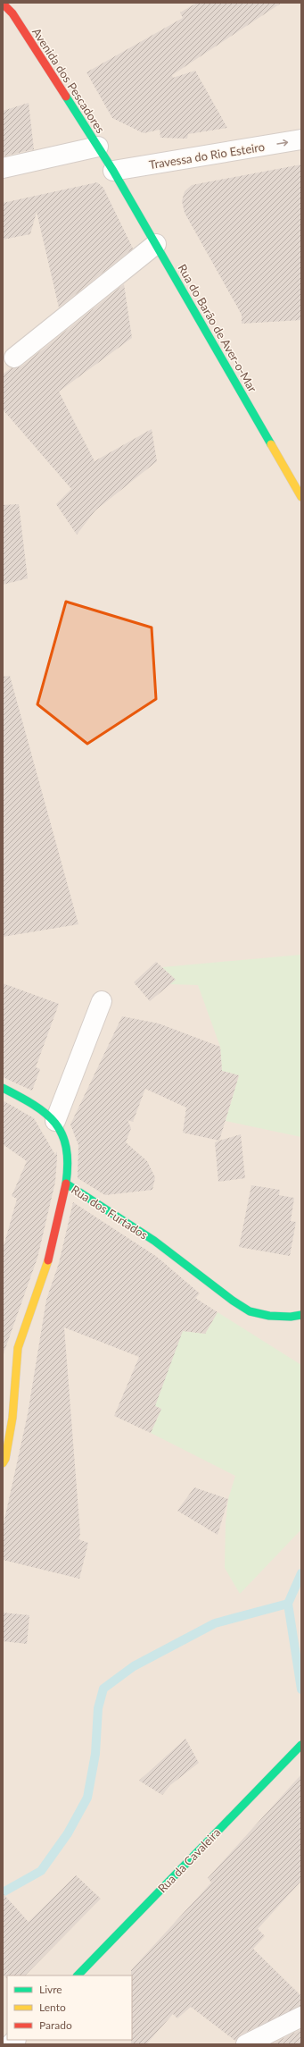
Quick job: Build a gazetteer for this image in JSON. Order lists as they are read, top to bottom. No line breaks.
{"streets":{"street":["Avenida dos Pescadores","Travessa do Rio Esteiro","Rua do Barão de Aver-o-Mar","Rua dos Furtados","Rua da Cavaleira"]},"crossings":[["Avenida dos Pescadores","Travessa do Rio Esteiro"],["Avenida dos Pescadores","Rua do Barão de Aver-o-Mar"],["Travessa do Rio Esteiro","Rua do Barão de Aver-o-Mar"]],"one_way":["Travessa do Rio Esteiro"],"legend":["Livre","Lento","Parado"]}
